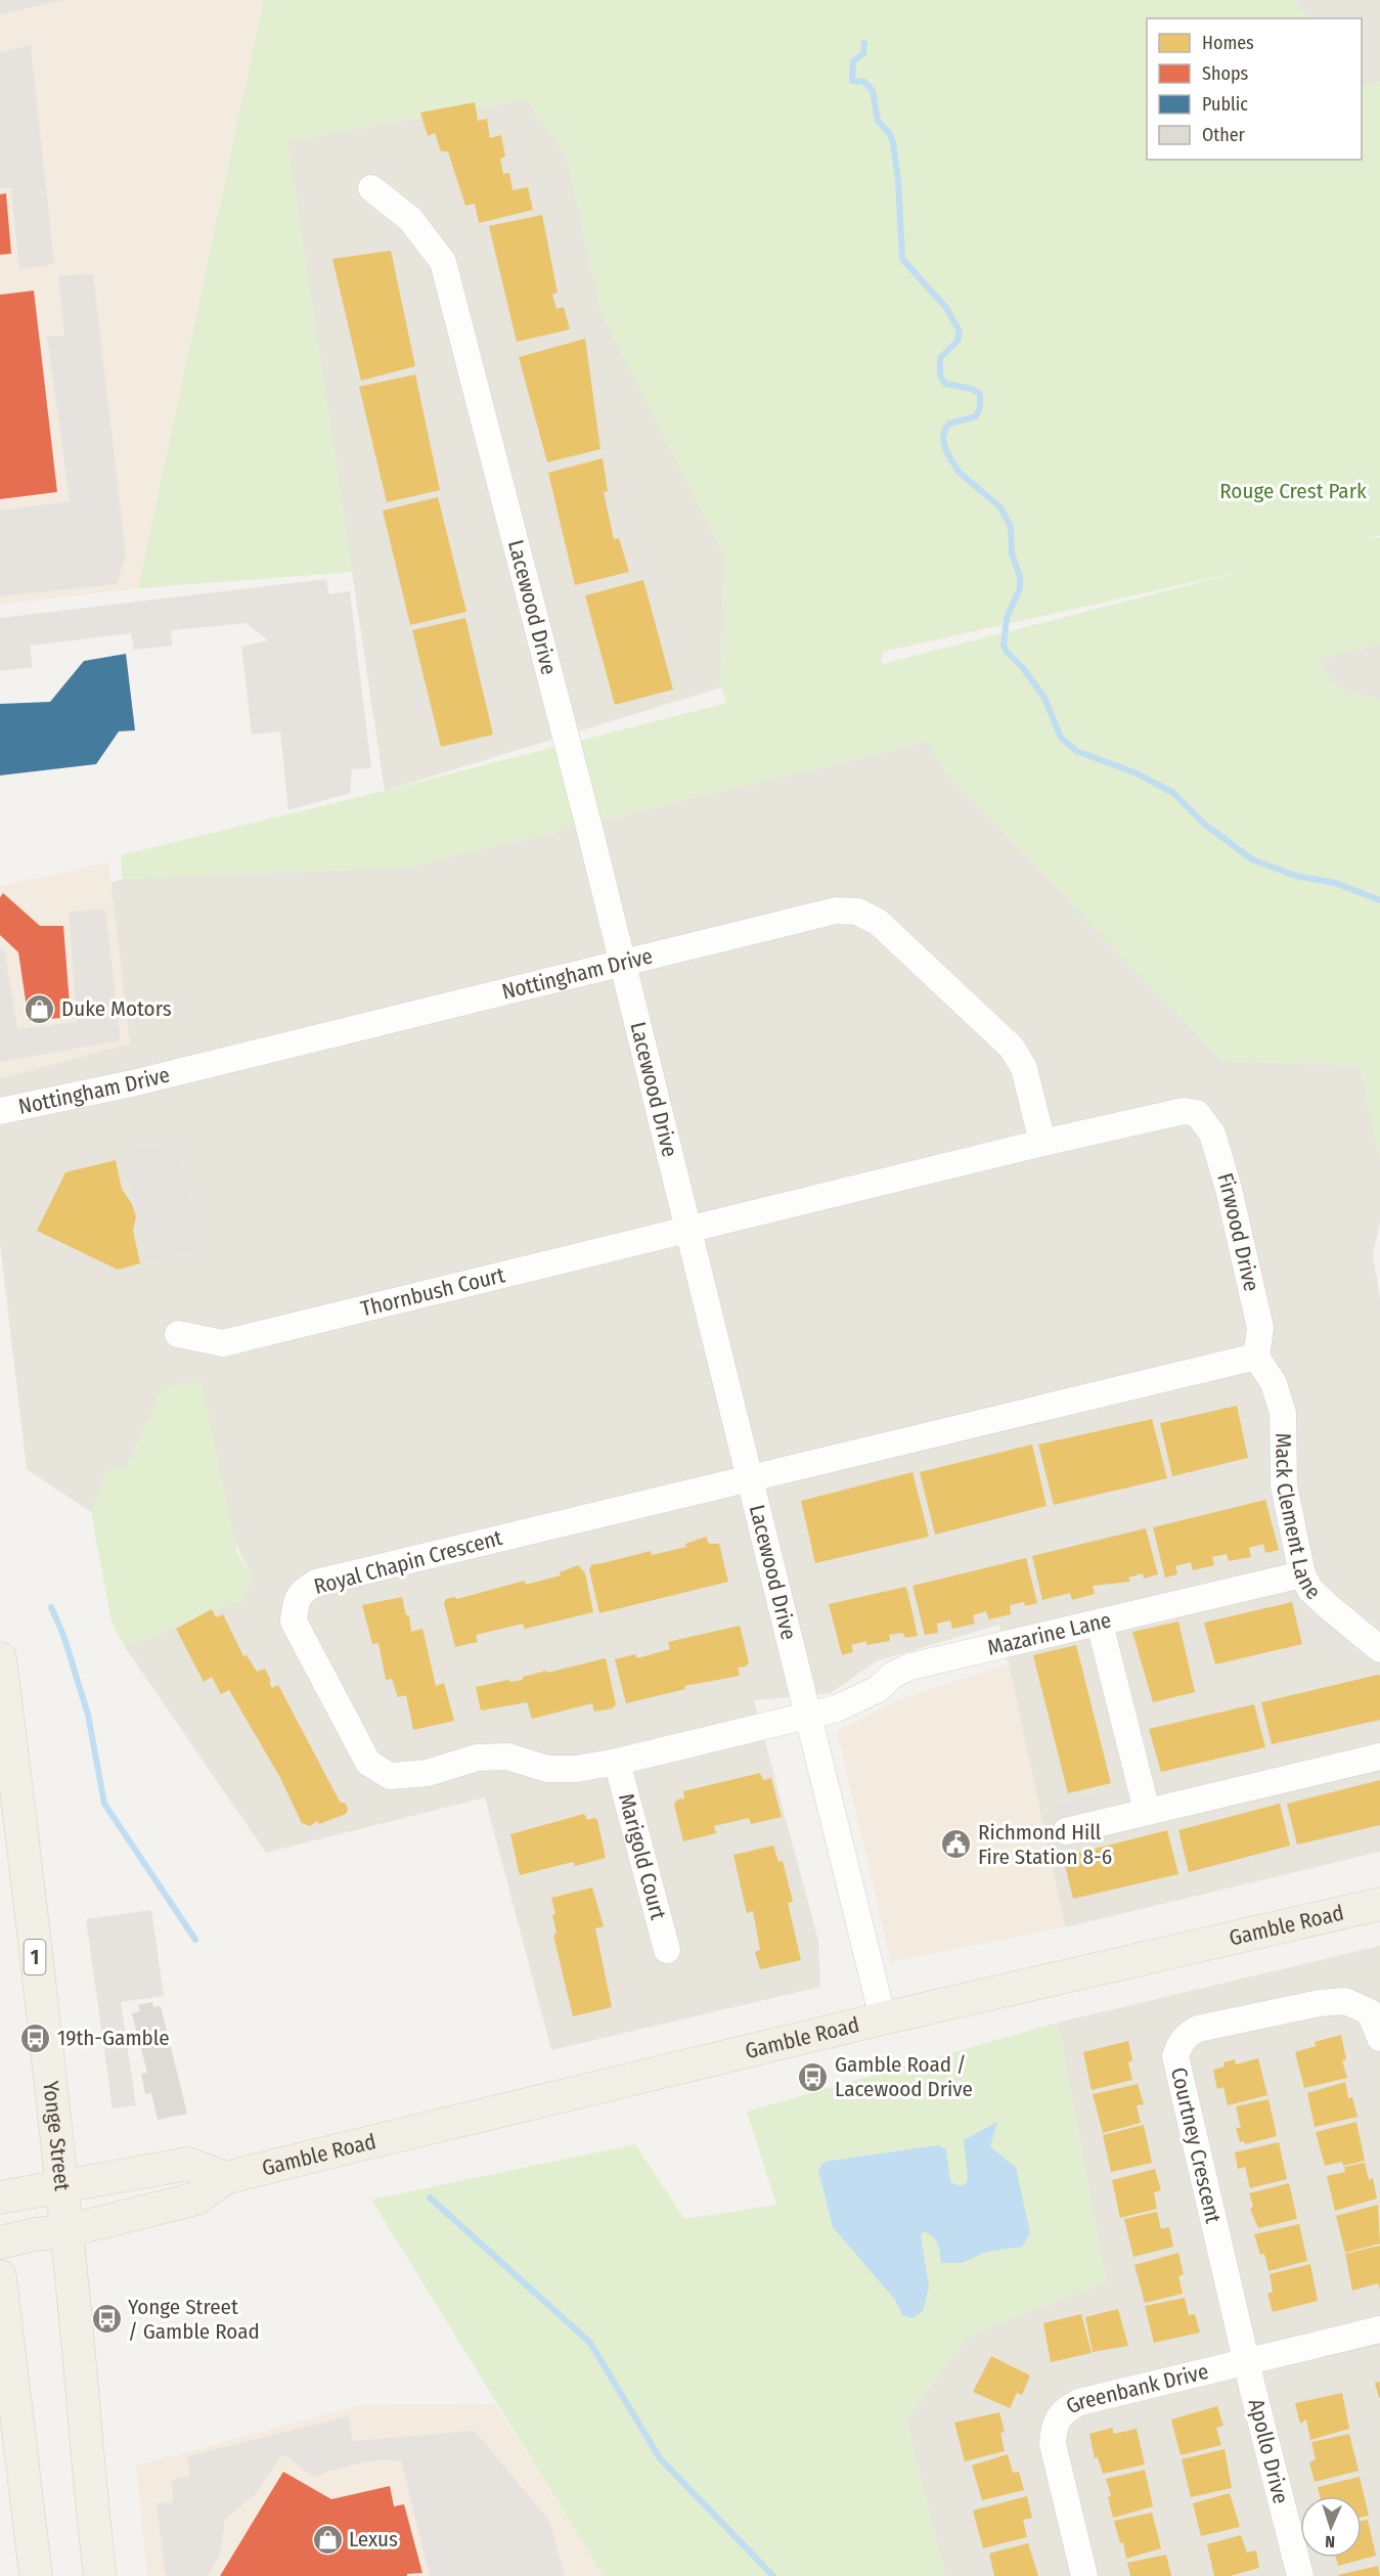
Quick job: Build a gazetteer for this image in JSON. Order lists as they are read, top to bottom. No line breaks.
{"streets":{"main road":["Gamble Road","1","Yonge Street"],"street":["Lacewood Drive","Nottingham Drive","Firwood Drive","Thornbush Court","Mack Clement Lane","Royal Chapin Crescent","Mazarine Lane","Marigold Court","Courtney Crescent","Greenbank Drive","Apollo Drive"]},"crossings":[["Lacewood Drive","Nottingham Drive"],["Lacewood Drive","Firwood Drive"],["Lacewood Drive","Thornbush Court"],["Lacewood Drive","Royal Chapin Crescent"],["Lacewood Drive","Mazarine Lane"],["Lacewood Drive","Gamble Road"],["Nottingham Drive","Firwood Drive"],["Firwood Drive","Thornbush Court"],["Firwood Drive","Mack Clement Lane"],["Mack Clement Lane","Mazarine Lane"],["Royal Chapin Crescent","Mazarine Lane"],["Royal Chapin Crescent","Marigold Court"],["Gamble Road","Yonge Street"],["Courtney Crescent","Greenbank Drive"],["Courtney Crescent","Apollo Drive"],["Greenbank Drive","Apollo Drive"]],"parks":["Rouge Crest Park"],"places":{"shop":["Duke Motors","Lexus"],"public building":["Richmond Hill Fire Station 8-6"],"bus stop":["19th-Gamble","Gamble Road / Lacewood Drive","Yonge Street / Gamble Road"]},"legend":["Homes","Shops","Public","Other"],"north":"bottom"}
